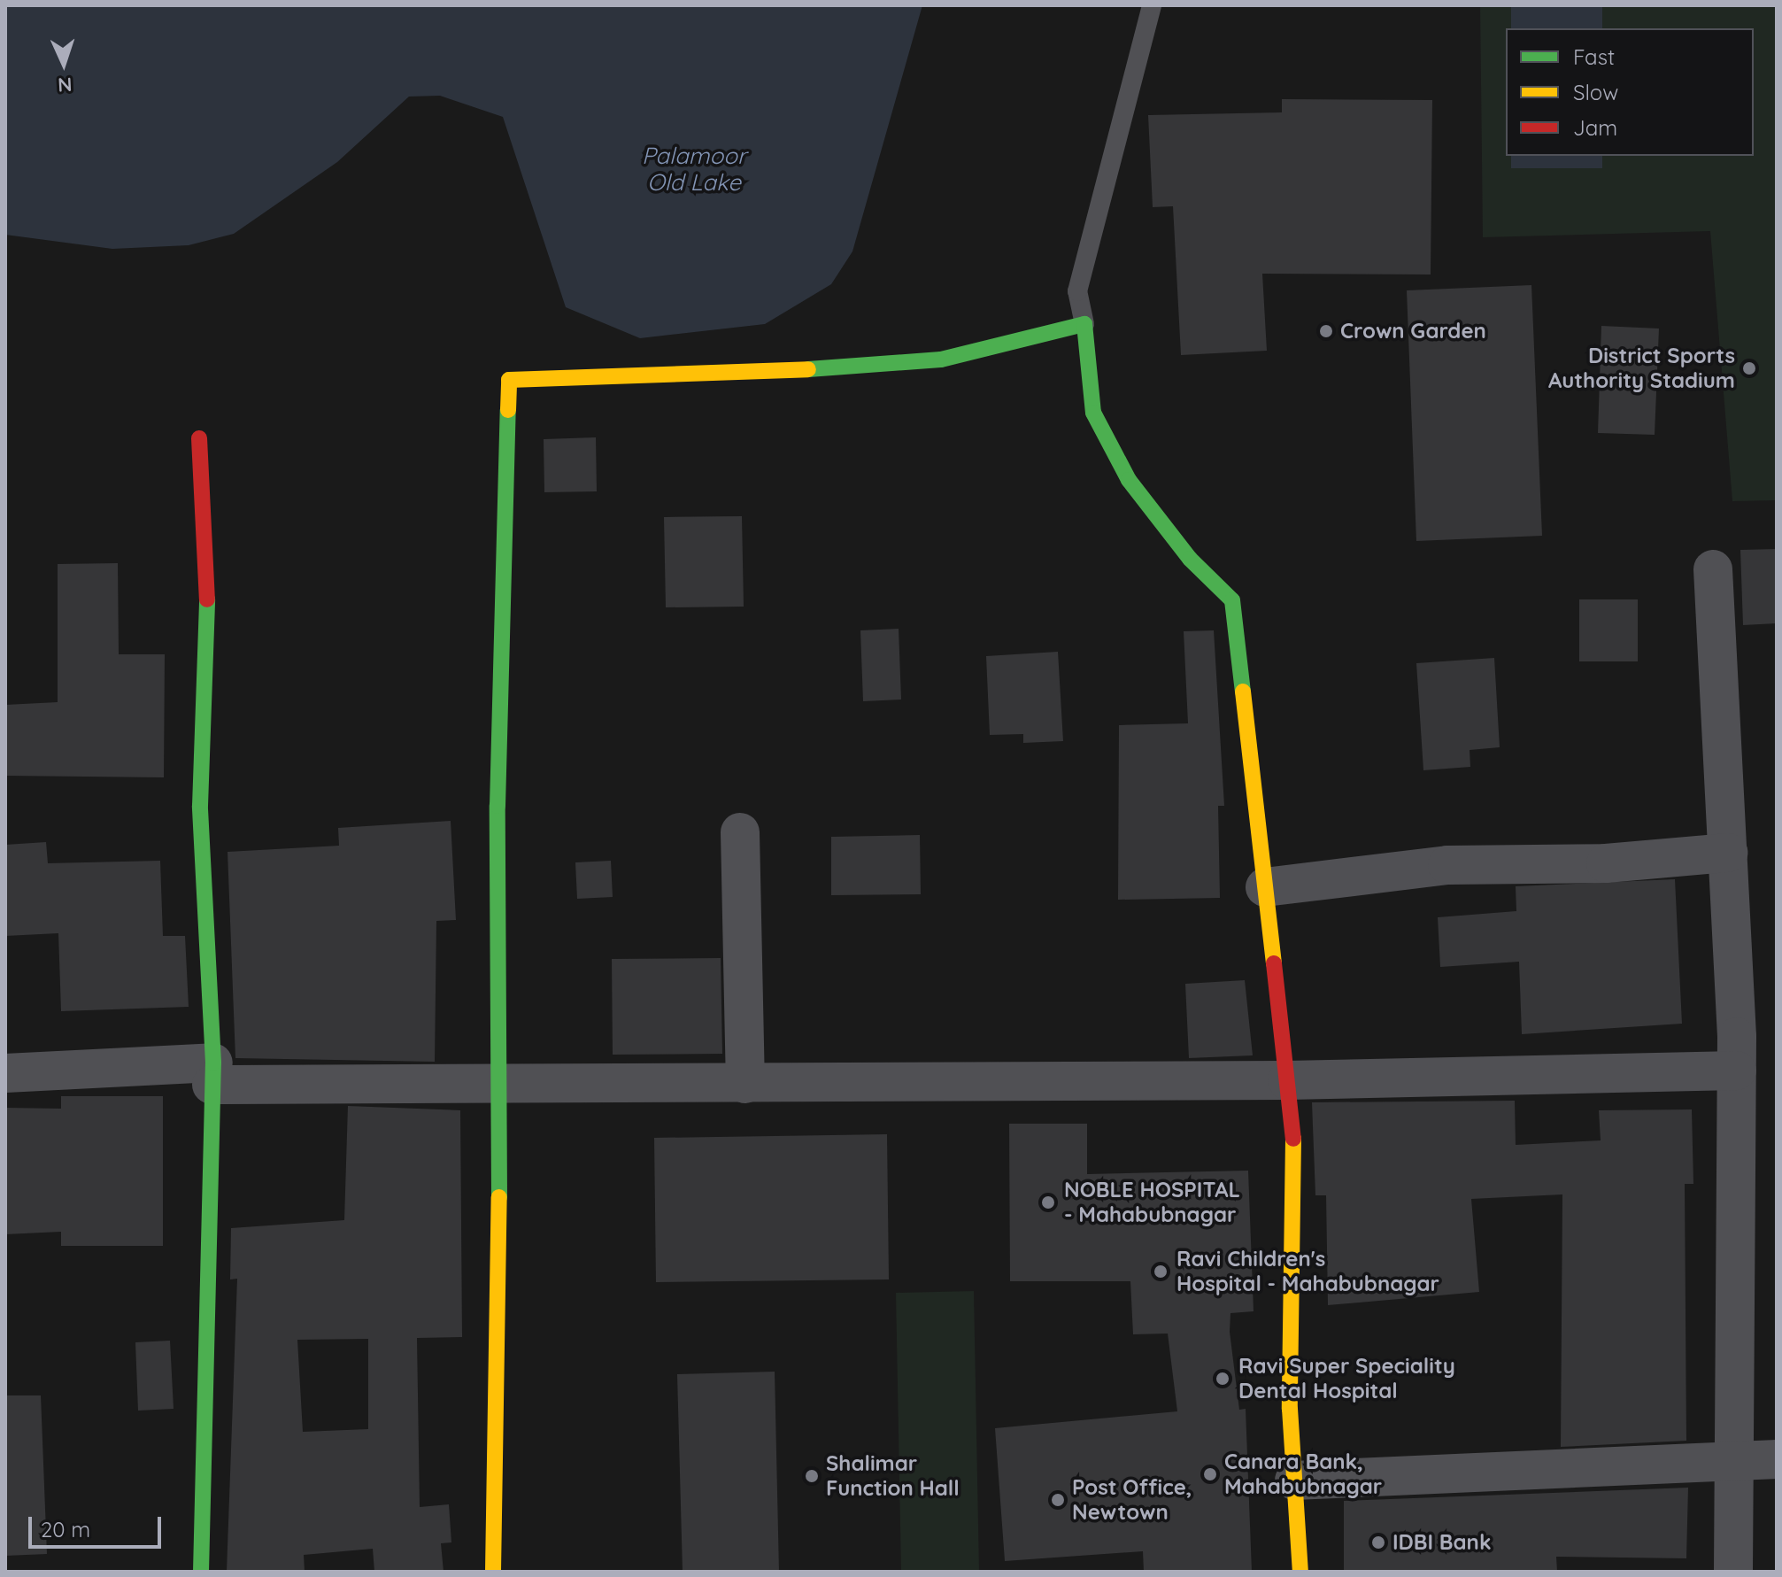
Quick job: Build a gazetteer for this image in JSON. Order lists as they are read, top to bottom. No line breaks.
{"water":["Palamoor Old Lake"],"places":["Crown Garden","District Sports Authority Stadium","NOBLE HOSPITAL - Mahabubnagar","Ravi Children's Hospital - Mahabubnagar","Ravi Super Speciality Dental Hospital","Canara Bank, Mahabubnagar","Shalimar Function Hall","Post Office, Newtown","IDBI Bank"],"legend":["Fast","Slow","Jam"],"scale_bar":"20 m","north":"bottom"}
